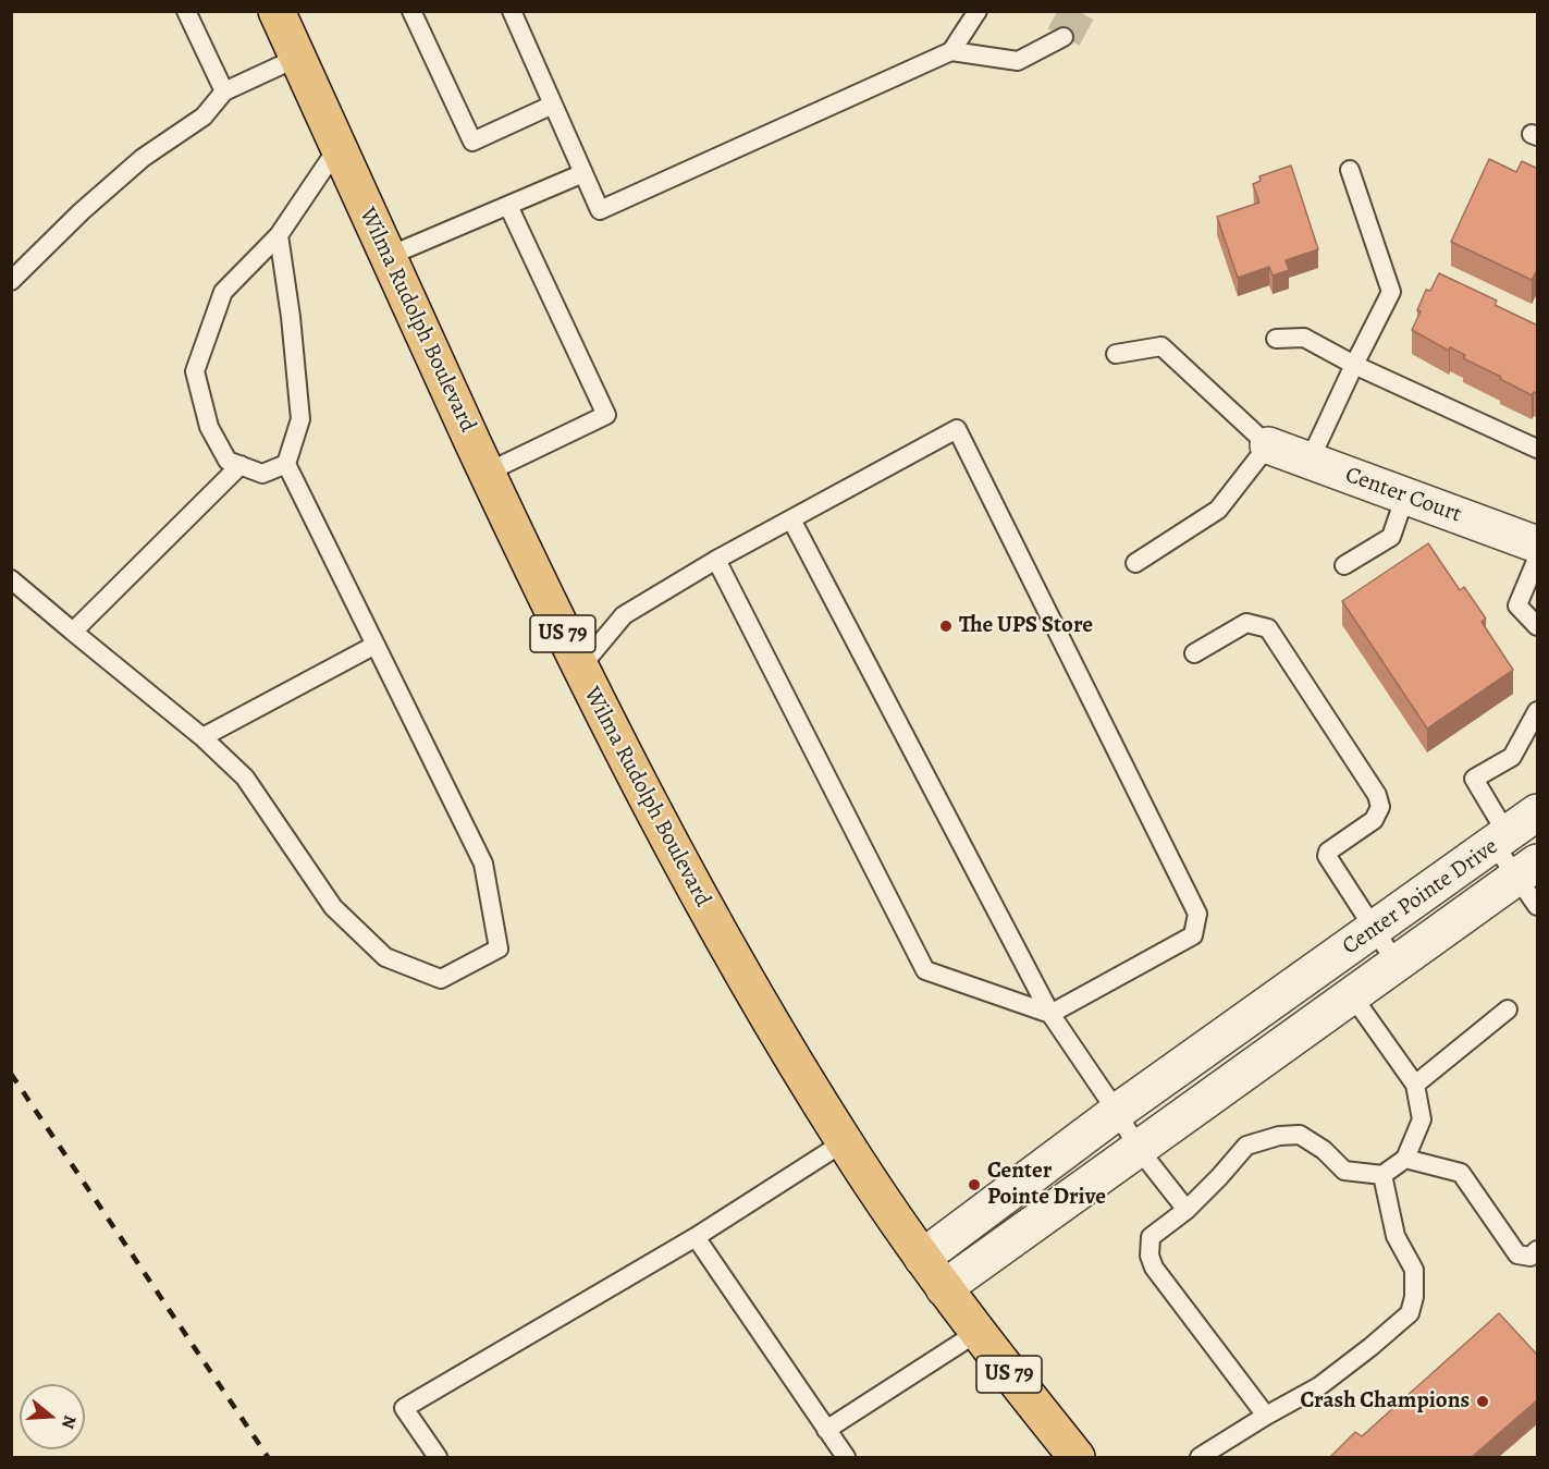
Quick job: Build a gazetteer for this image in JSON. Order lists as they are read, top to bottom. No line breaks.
{"streets":{"highway":["Wilma Rudolph Boulevard","US 79"],"street":["Center Court","Center Pointe Drive"]},"crossings":[["Wilma Rudolph Boulevard","Center Pointe Drive"]],"places":["The UPS Store","Center Pointe Drive","Crash Champions"],"north":"right"}
